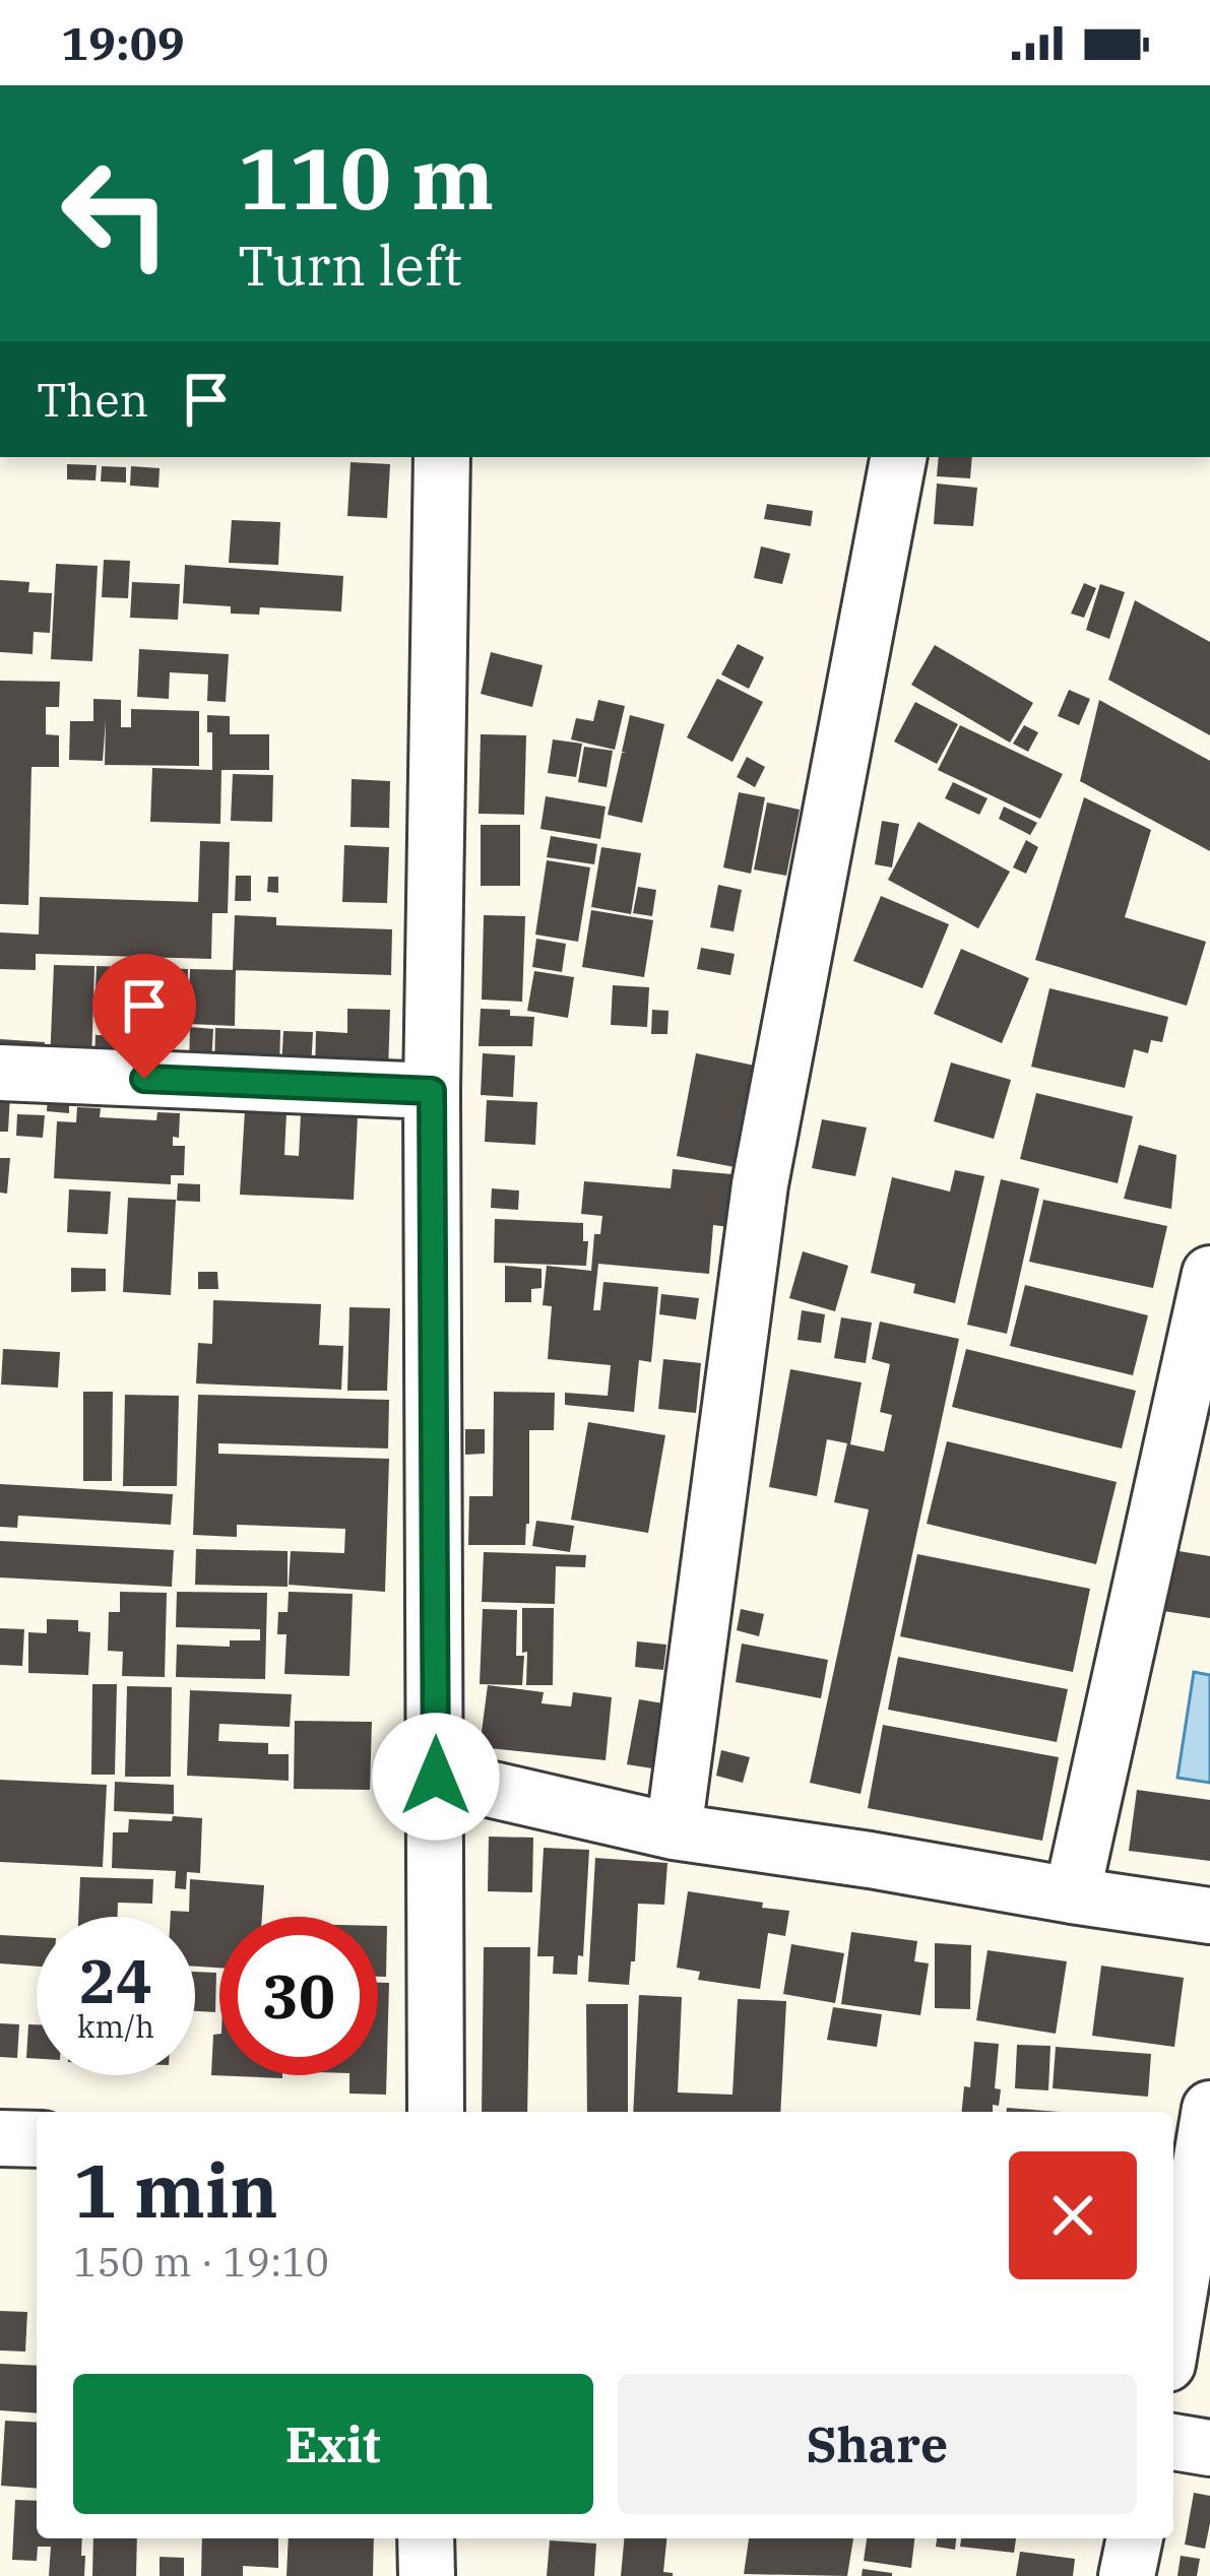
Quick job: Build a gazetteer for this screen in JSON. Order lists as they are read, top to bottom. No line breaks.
{"page":{"status":"19:09","turn":["110 m","Turn left"],"then":"Then","speed":"24 km/h","limit":"30","heading":["1 min","150 m · 19:10"],"buttons":["Exit","Share"]}}
